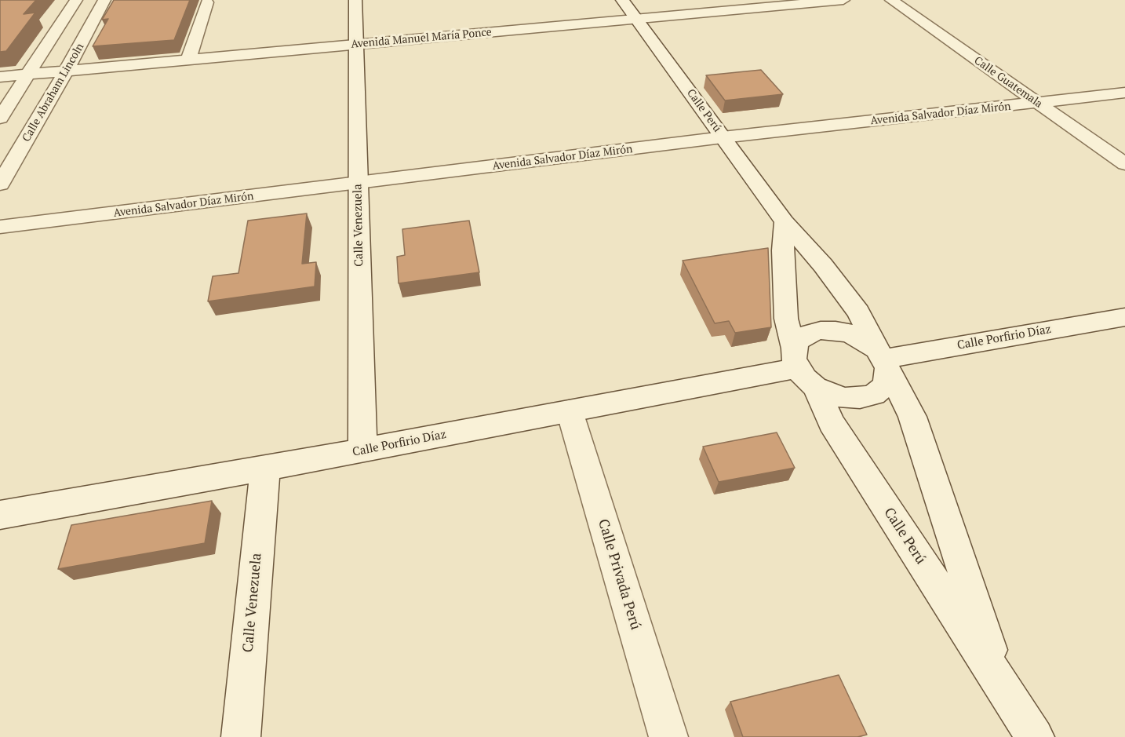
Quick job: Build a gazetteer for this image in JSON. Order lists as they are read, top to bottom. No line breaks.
{"streets":{"street":["Avenida Manuel María Ponce","Calle Guatemala","Calle Abraham Lincoln","Calle Perú","Avenida Salvador Díaz Mirón","Calle Venezuela","Calle Porfirio Díaz","Calle Privada Perú"]},"crossings":[["Avenida Manuel María Ponce","Calle Abraham Lincoln"],["Avenida Manuel María Ponce","Calle Perú"],["Avenida Manuel María Ponce","Calle Venezuela"],["Calle Guatemala","Avenida Salvador Díaz Mirón"],["Calle Perú","Avenida Salvador Díaz Mirón"],["Calle Perú","Calle Porfirio Díaz"],["Avenida Salvador Díaz Mirón","Calle Venezuela"],["Calle Venezuela","Calle Porfirio Díaz"],["Calle Porfirio Díaz","Calle Privada Perú"]]}
